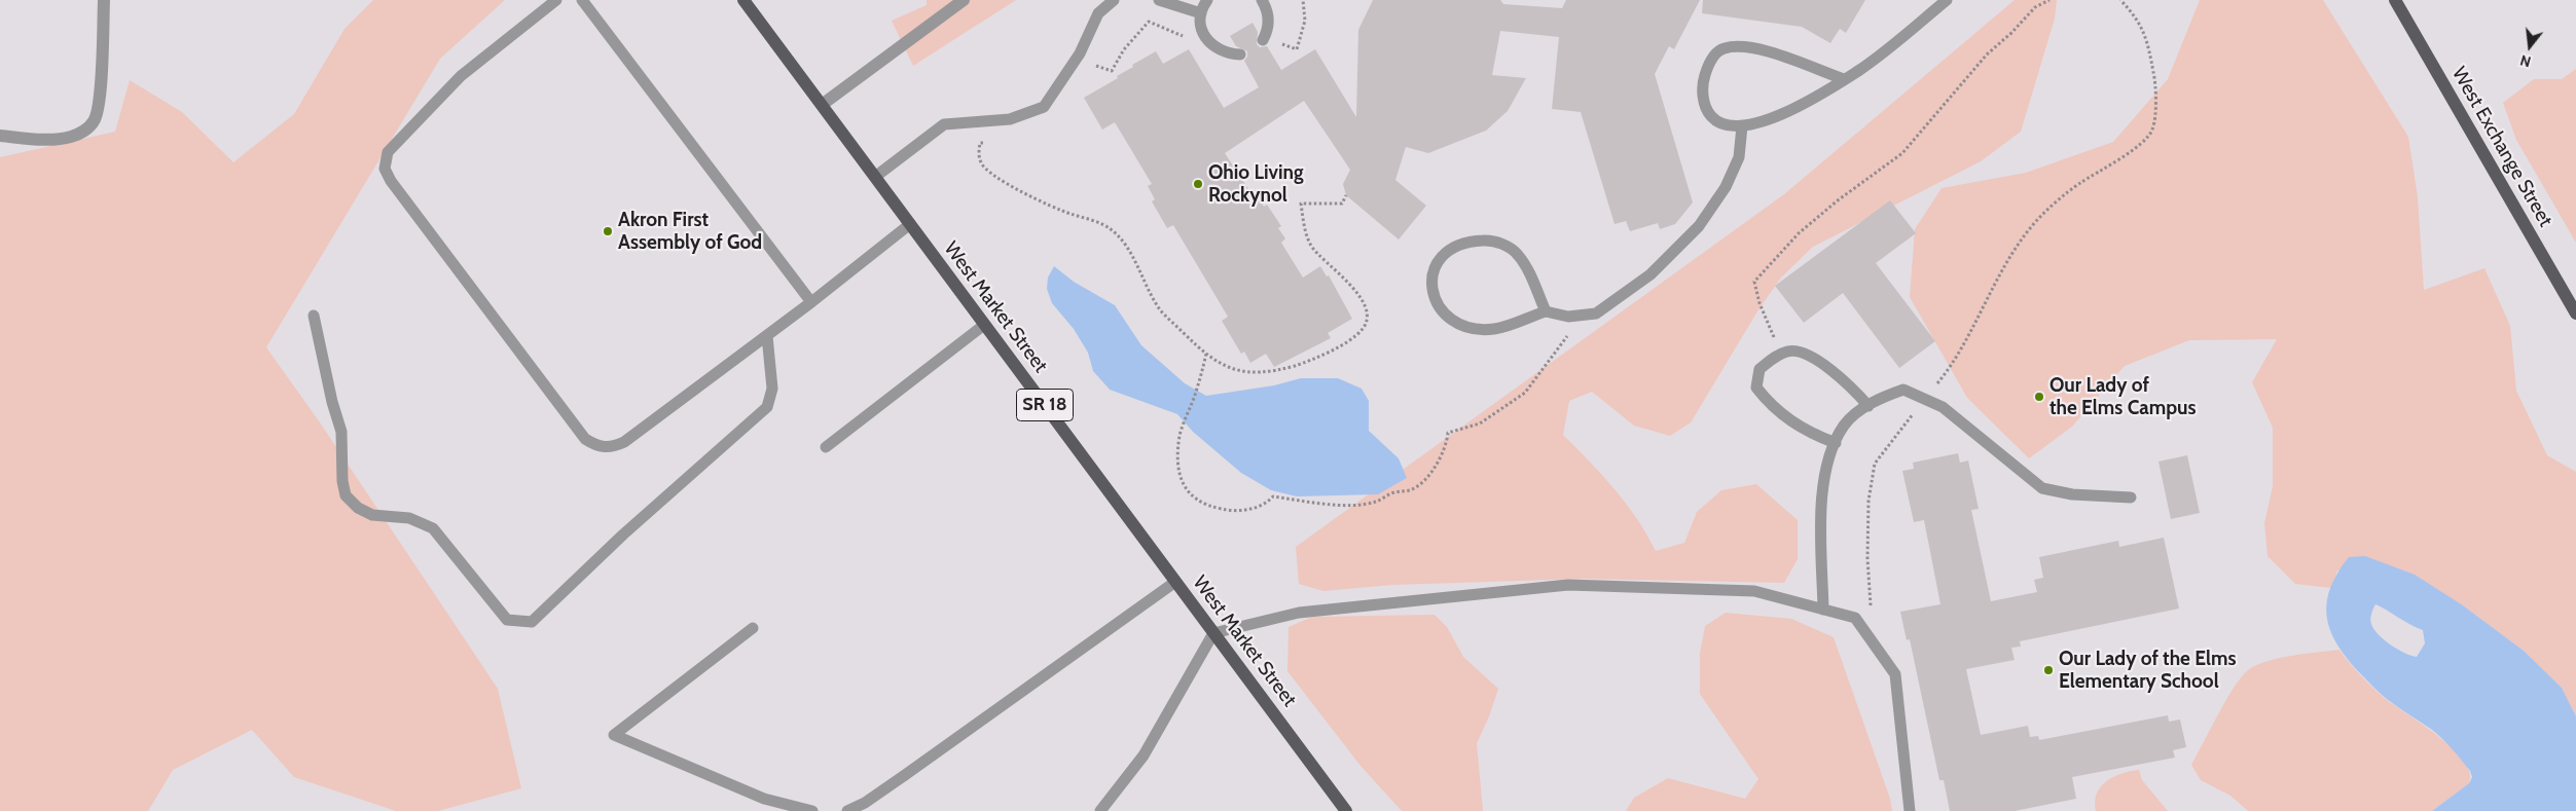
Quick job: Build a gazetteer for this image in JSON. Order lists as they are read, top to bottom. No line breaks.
{"streets":{"main road":["West Exchange Street","West Market Street","SR 18"]},"places":["Ohio Living Rockynol","Akron First Assembly of God","Our Lady of the Elms Campus","Our Lady of the Elms Elementary School"],"north":"bottom"}
